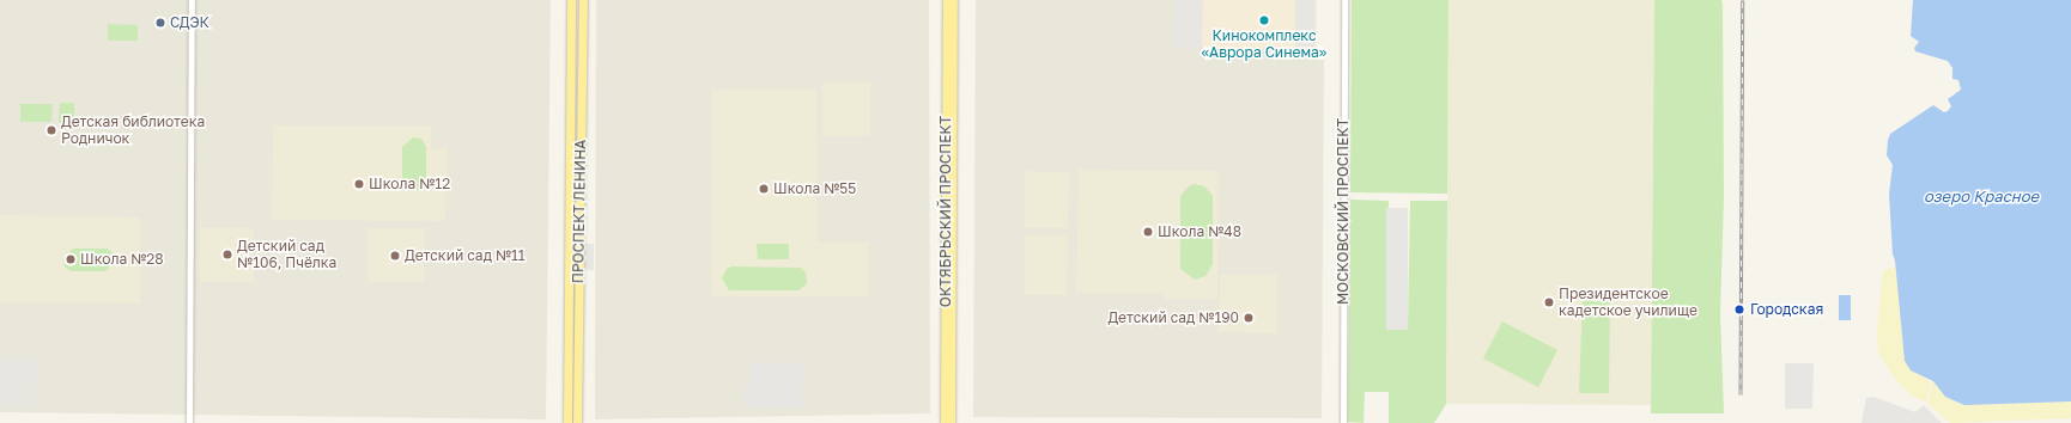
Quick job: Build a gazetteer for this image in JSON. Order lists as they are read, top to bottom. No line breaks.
{"streets":{"main road":["ПРОСПЕКТ ЛЕНИНА","ОКТЯБРЬСКИЙ ПРОСПЕКТ"],"street":["МОСКОВСКИЙ ПРОСПЕКТ"]},"water":["озеро Красное"],"places":["Кинокомплекс «Аврора Синема»","СДЭК","Детская библиотека Родничок","Школа №12","Школа №55","Школа №48","Детский сад №106, Пчёлка","Детский сад №11","Школа №28","Президентское кадетское училище","Городская","Детский сад №190"]}
